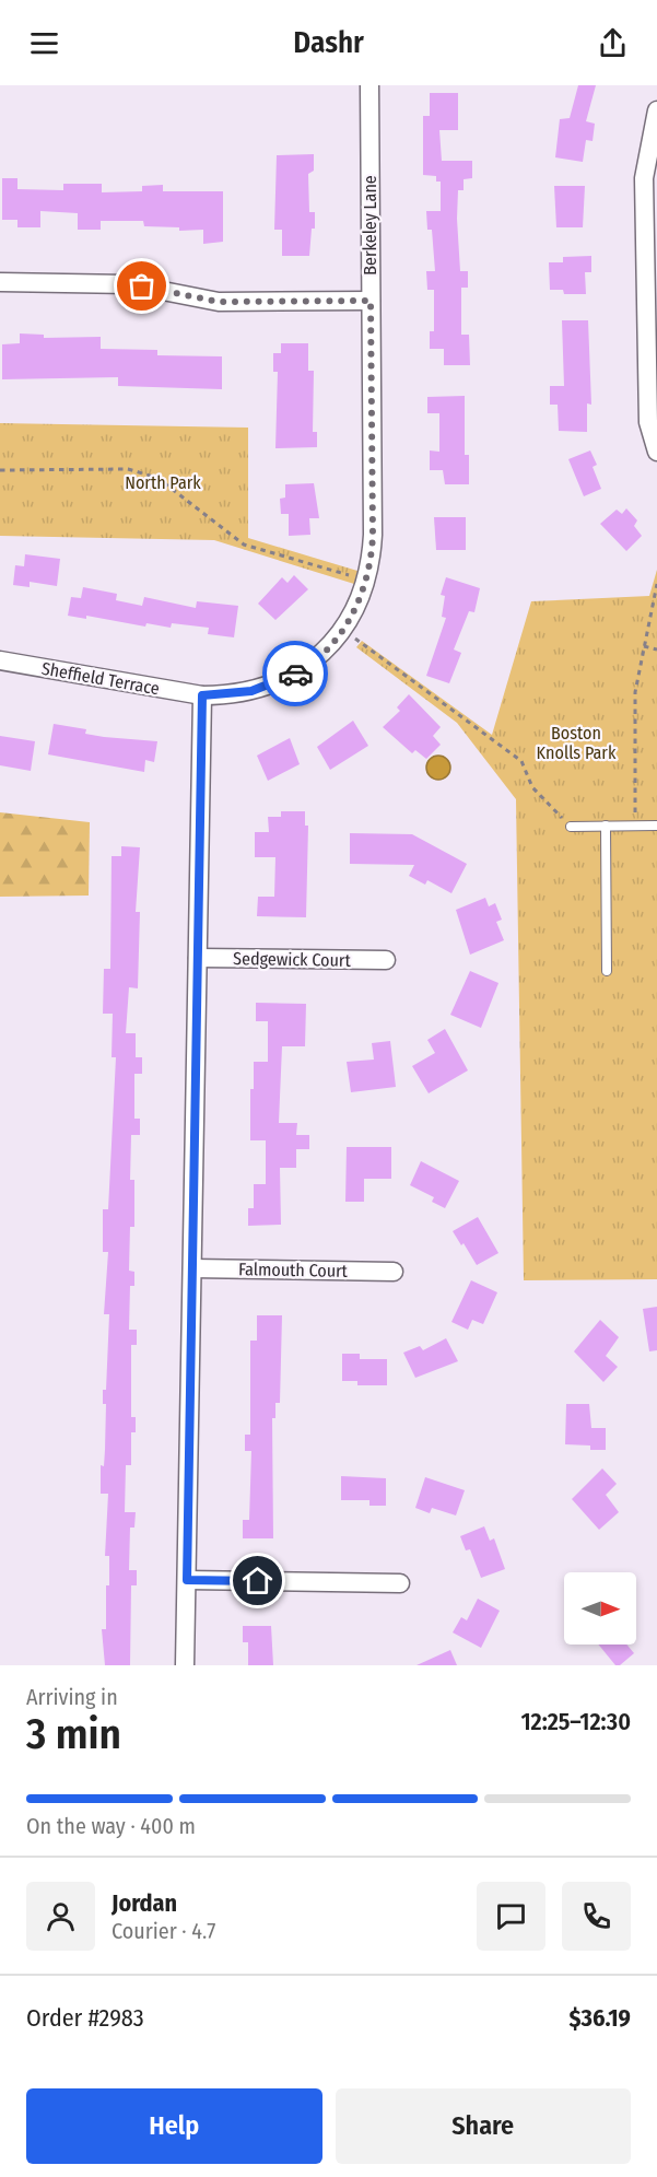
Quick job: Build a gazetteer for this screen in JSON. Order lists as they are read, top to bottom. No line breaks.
{"streets":{"street":["Berkeley Lane","Sheffield Terrace","Sedgewick Court","Falmouth Court"]},"crossings":[["Berkeley Lane","Sheffield Terrace"]],"parks":["North Park","Boston Knolls Park"],"north":"right","page":{"header":"Dashr","heading":["3 min","Arriving in","12:25–12:30"],"panel":["Jordan","Courier · 4.7","Order #2983","$36.19"],"bar":"On the way · 400 m","buttons":["Help","Share"]}}
